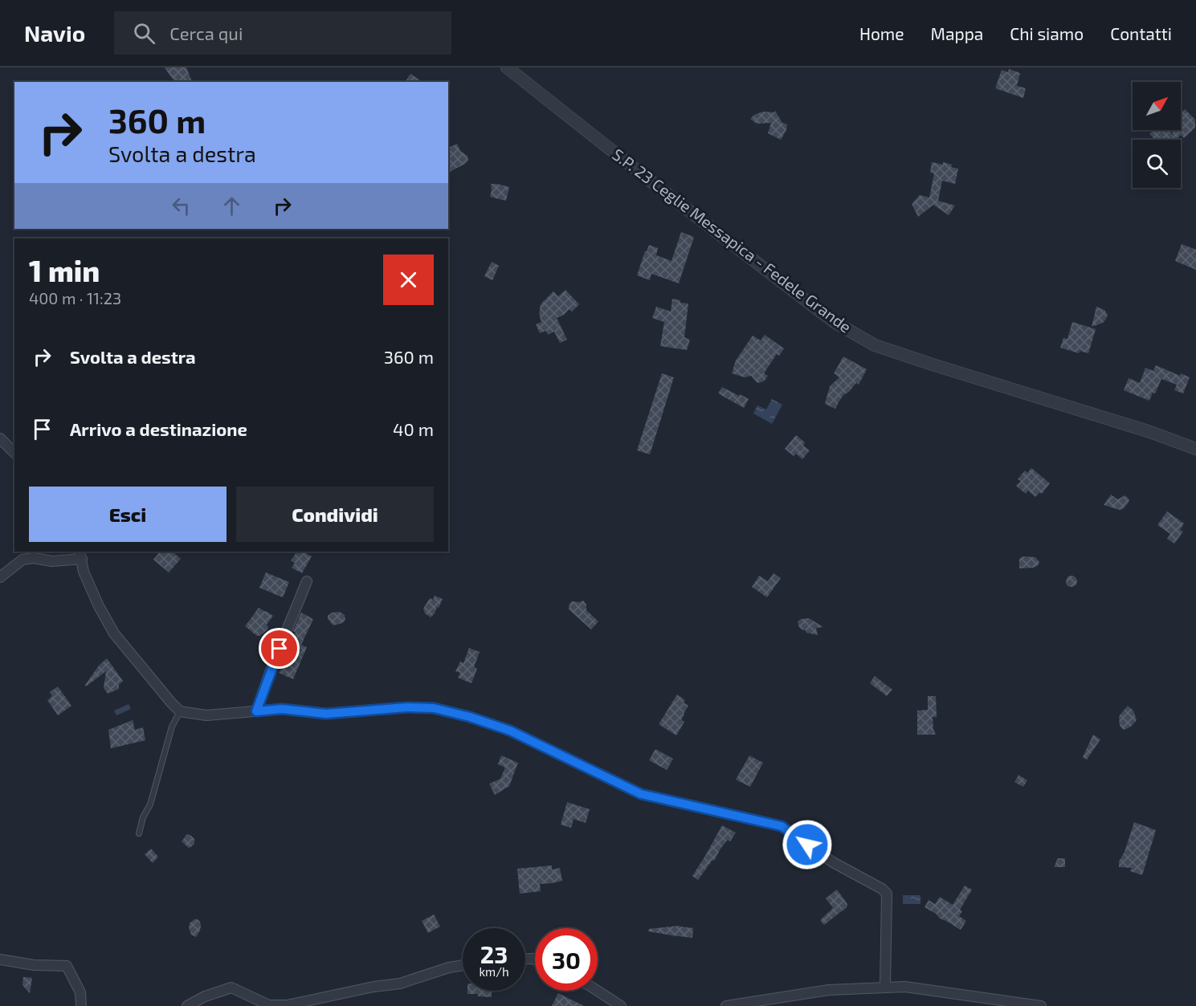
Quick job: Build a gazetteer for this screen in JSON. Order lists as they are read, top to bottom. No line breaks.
{"streets":{"street":["S.P. 23 Ceglie Messapica - Fedele Grande"]},"north":"top right","page":{"header":"Navio","search":"Cerca qui","nav":["Home","Mappa","Chi siamo","Contatti"],"turn":["360 m","Svolta a destra"],"heading":["1 min","400 m · 11:23"],"list":[{"name":"Svolta a destra","value":"360 m"},{"name":"Arrivo a destinazione","value":"40 m"}],"buttons":["Esci","Condividi"],"speed":"23 km/h","limit":"30"}}
